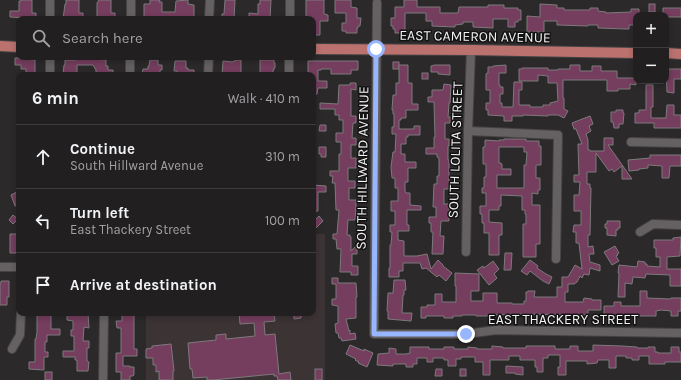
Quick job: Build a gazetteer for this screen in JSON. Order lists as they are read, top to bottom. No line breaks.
{"streets":{"main road":["EAST CAMERON AVENUE"],"street":["SOUTH LOLITA STREET","SOUTH HILLWARD AVENUE","EAST THACKERY STREET"]},"crossings":[["EAST CAMERON AVENUE","SOUTH LOLITA STREET"],["EAST CAMERON AVENUE","SOUTH HILLWARD AVENUE"],["SOUTH HILLWARD AVENUE","EAST THACKERY STREET"]],"page":{"map_buttons":["+","−"],"search":"Search here","heading":["6 min","Walk · 410 m"],"list":[["Continue","South Hillward Avenue","310 m"],["Turn left","East Thackery Street","100 m"],"Arrive at destination"]}}
